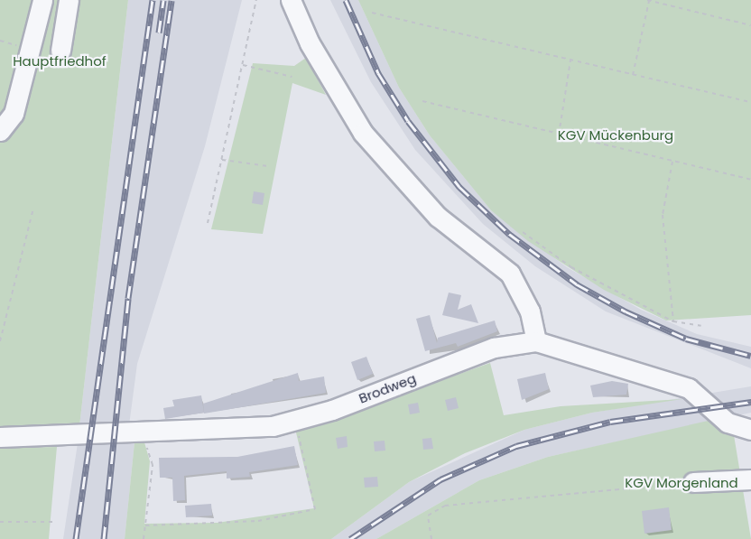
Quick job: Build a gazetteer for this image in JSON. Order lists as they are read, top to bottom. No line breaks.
{"streets":{"street":["Brodweg"]},"parks":["Hauptfriedhof","KGV Mückenburg","KGV Morgenland"]}
